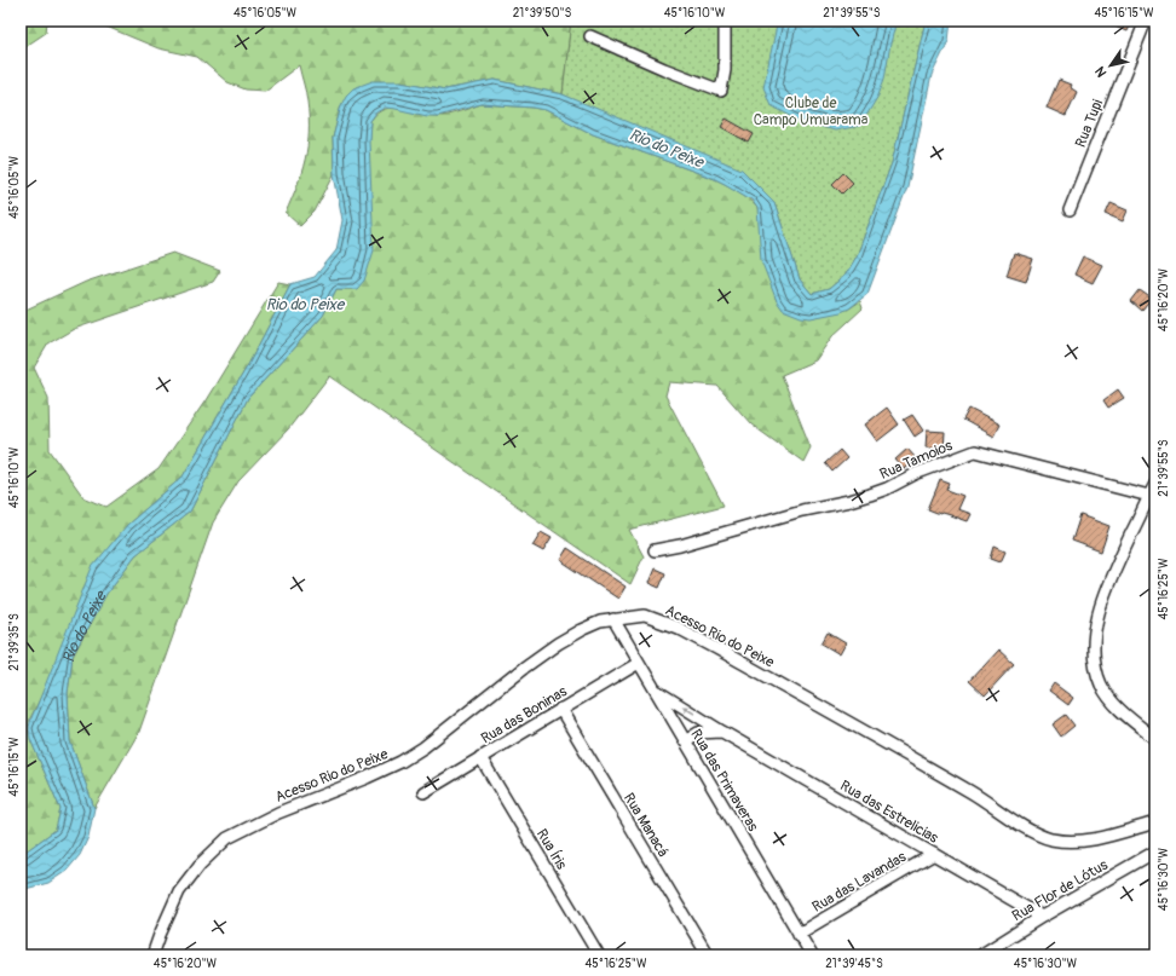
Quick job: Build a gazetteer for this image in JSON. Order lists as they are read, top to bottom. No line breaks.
{"streets":{"street":["Rua Tupi","Rua Tamoios","Acesso Rio do Peixe","Rua das Boninas","Rua das Primaveras","Rua das Estrelicias","Rua Manacá","Rua Íris","Rua das Lavandas","Rua Flor de Lótus"]},"crossings":[["Acesso Rio do Peixe","Rua das Primaveras"],["Rua das Boninas","Rua das Primaveras"],["Rua das Boninas","Rua Manacá"],["Rua das Boninas","Rua Íris"],["Rua das Primaveras","Rua das Estrelicias"],["Rua das Primaveras","Rua das Lavandas"],["Rua das Estrelicias","Rua das Lavandas"],["Rua das Estrelicias","Rua Flor de Lótus"]],"water":["Rio do Peixe"],"parks":["Clube de Campo Umuarama"],"north":"bottom left","coordinates":["45°16'05\"W","21°39'50\"S","45°16'10\"W","21°39'55\"S","45°16'15\"W","45°16'20\"W","45°16'25\"W","21°39'35\"S","45°16'30\"W","21°39'45\"S"]}
